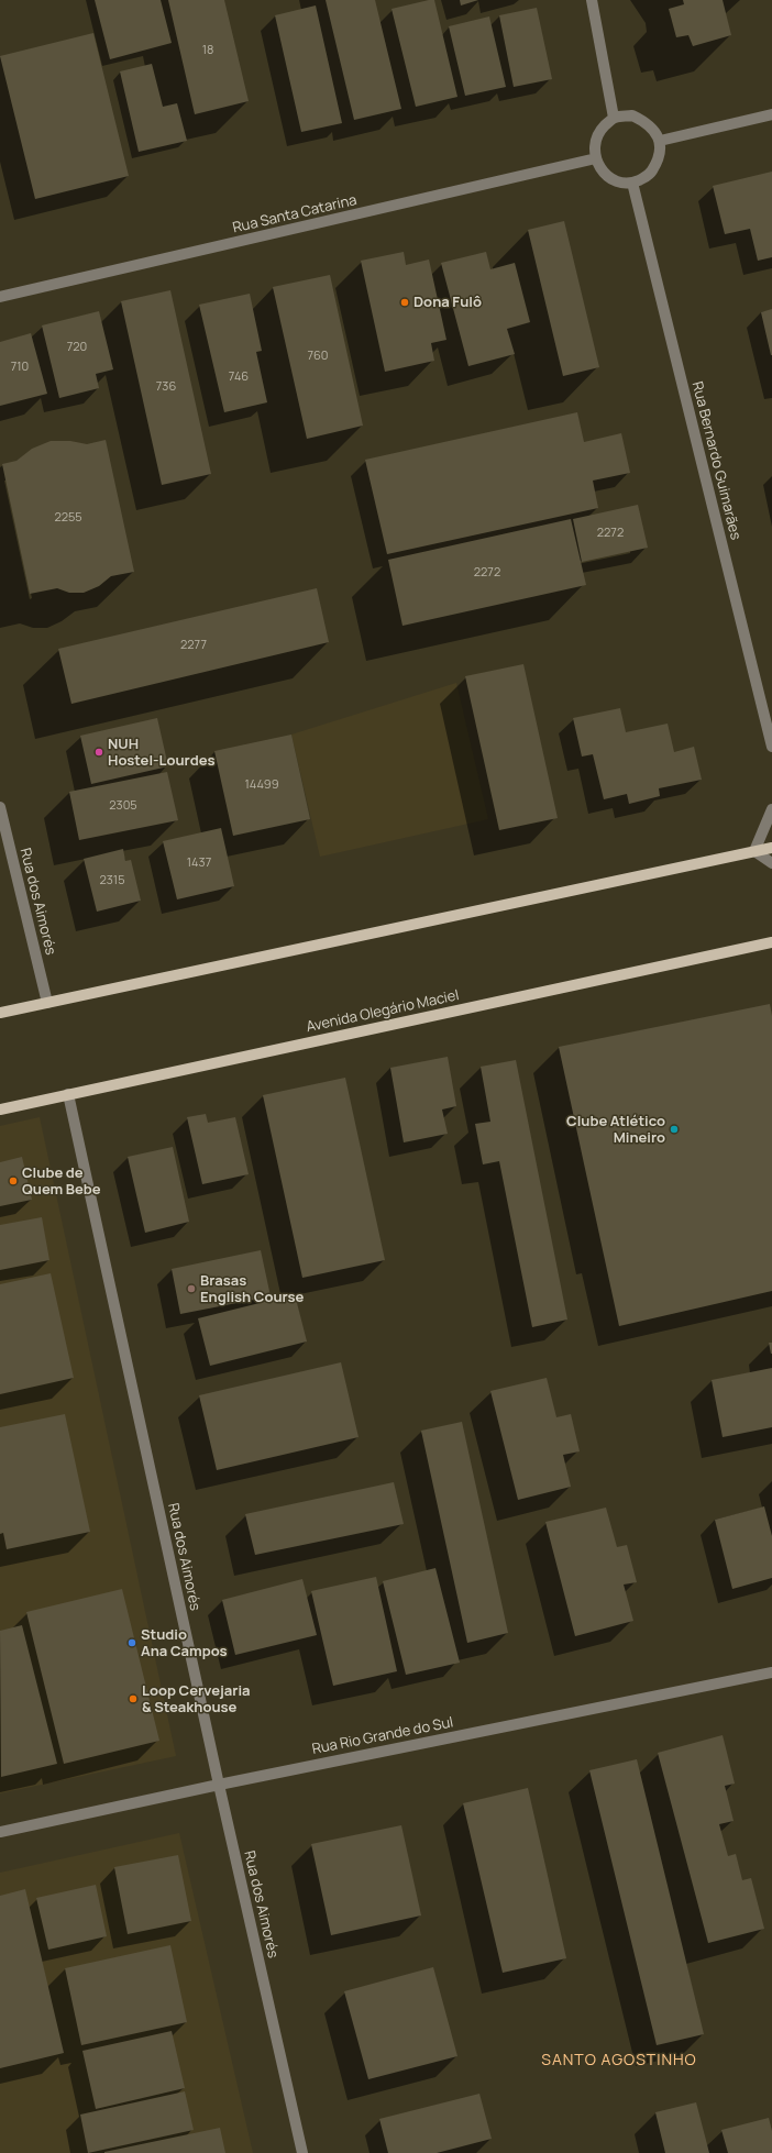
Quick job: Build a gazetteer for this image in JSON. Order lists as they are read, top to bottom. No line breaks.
{"streets":{"main road":["Avenida Olegário Maciel"],"street":["Rua Santa Catarina","Rua Bernardo Guimarães","Rua dos Aimorés","Rua Rio Grande do Sul"]},"crossings":[["Rua Santa Catarina","Rua Bernardo Guimarães"],["Rua dos Aimorés","Avenida Olegário Maciel"],["Rua dos Aimorés","Rua Rio Grande do Sul"]],"districts":["SANTO AGOSTINHO"],"places":["Dona Fulô","NUH Hostel-Lourdes","Clube Atlético Mineiro","Clube de Quem Bebe","Brasas English Course","Studio Ana Campos","Loop Cervejaria & Steakhouse"],"house_numbers":["18","720","760","710","746","736","2255","2272","2272","2277","14499","2305","1437","2315"]}
